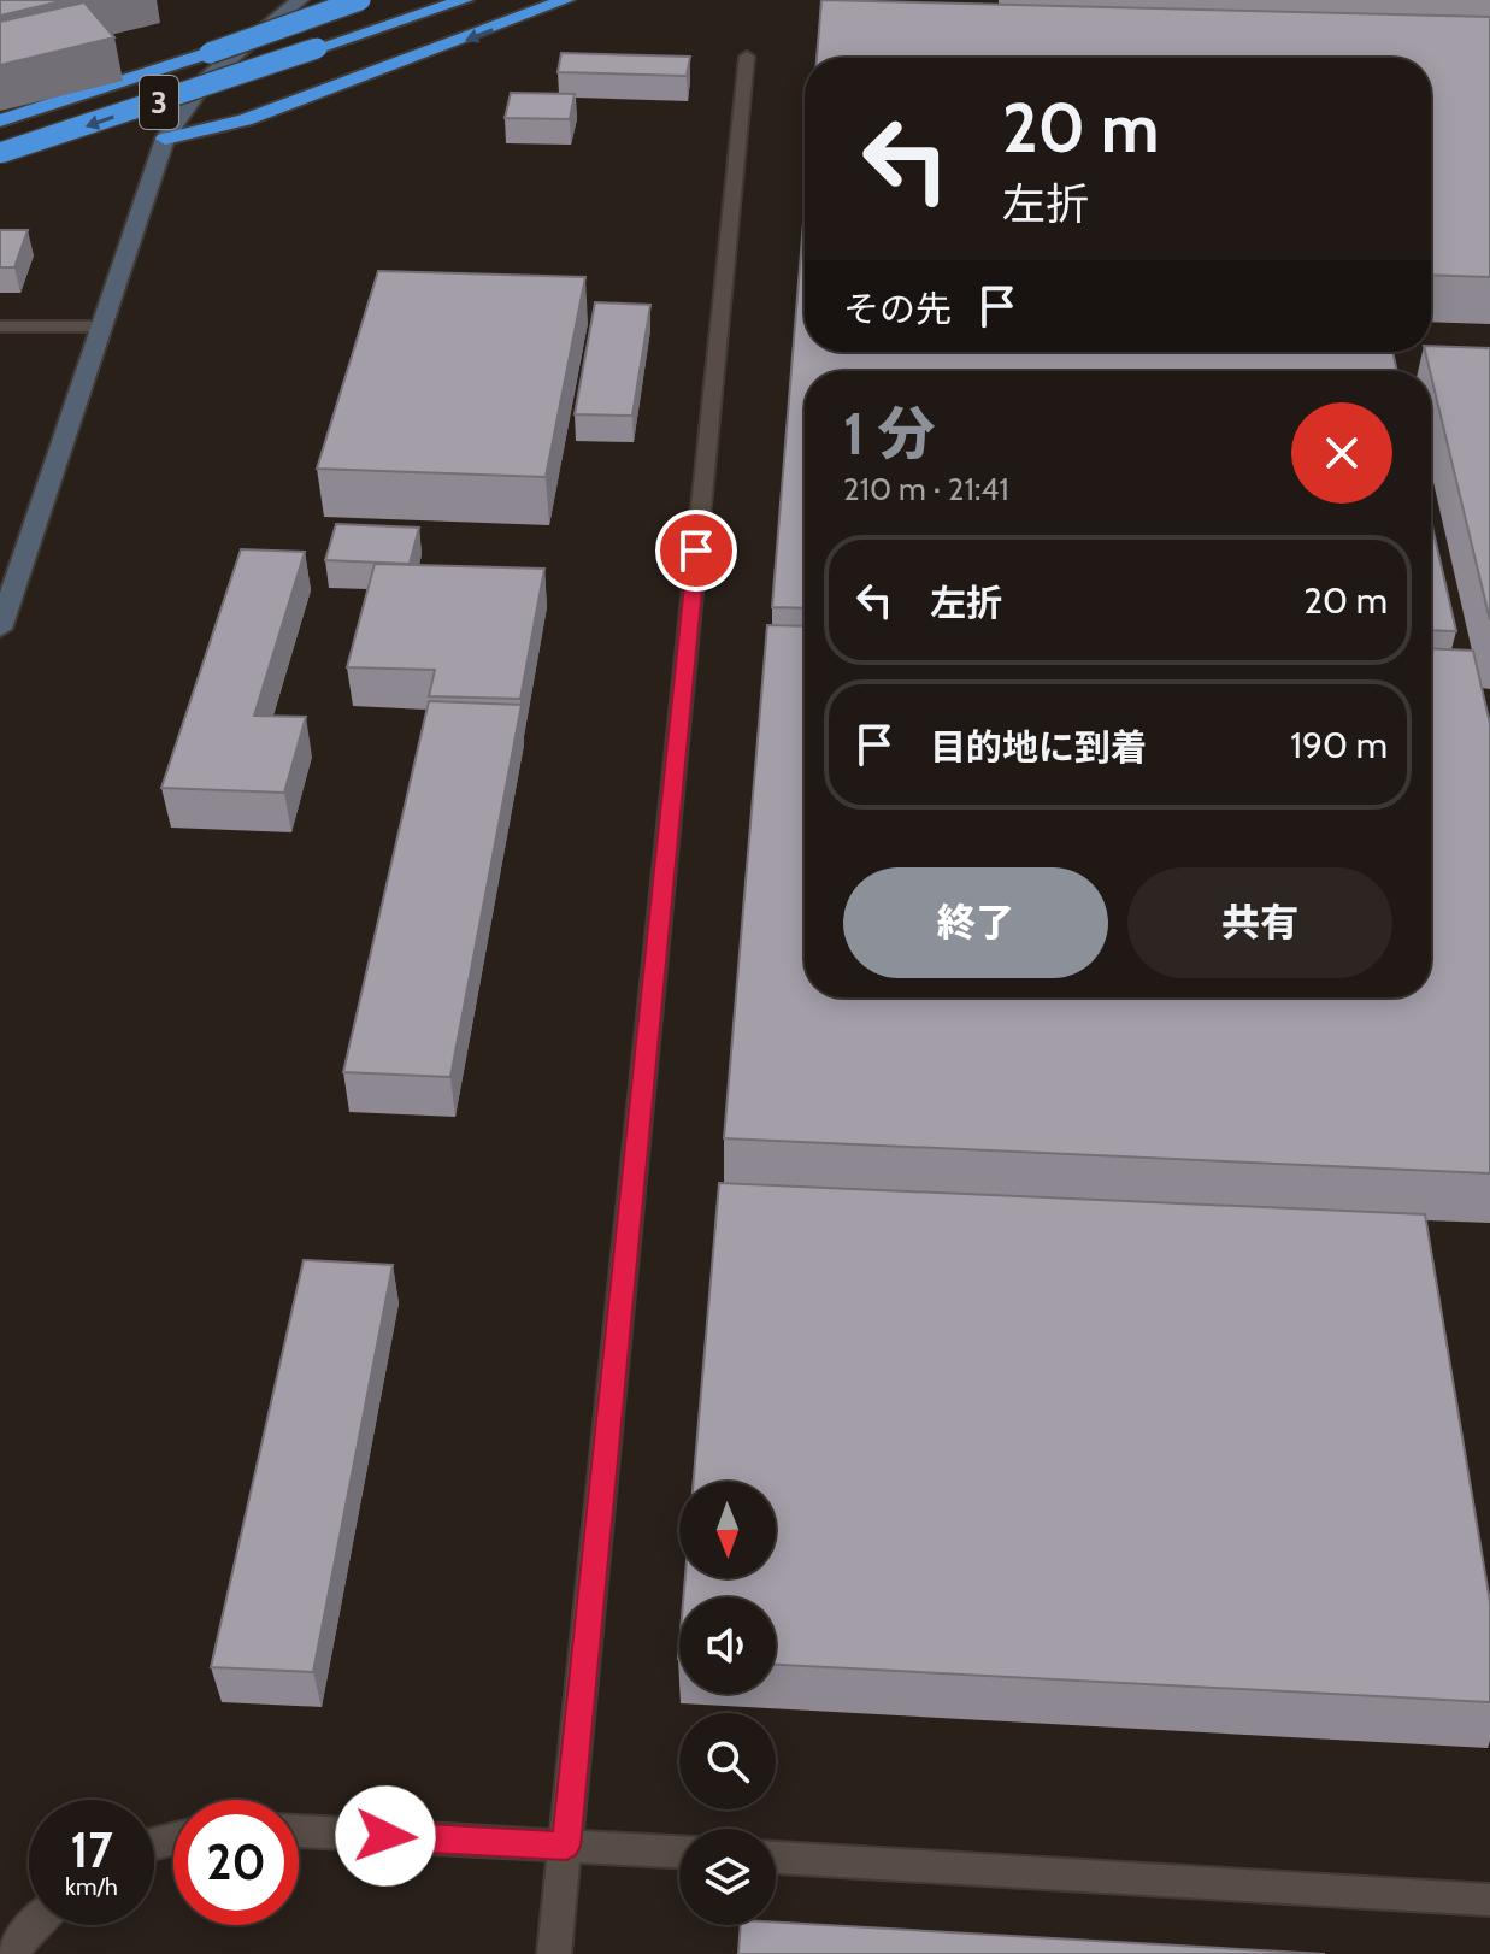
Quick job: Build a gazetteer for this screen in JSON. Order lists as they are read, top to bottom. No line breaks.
{"streets":{"highway":["3"]},"north":"bottom","page":{"turn":["20 m","左折"],"then":"その先","heading":["1 分","210 m · 21:41"],"list":[{"name":"左折","value":"20 m"},{"name":"目的地に到着","value":"190 m"}],"buttons":["終了","共有"],"speed":"17 km/h","limit":"20"}}
